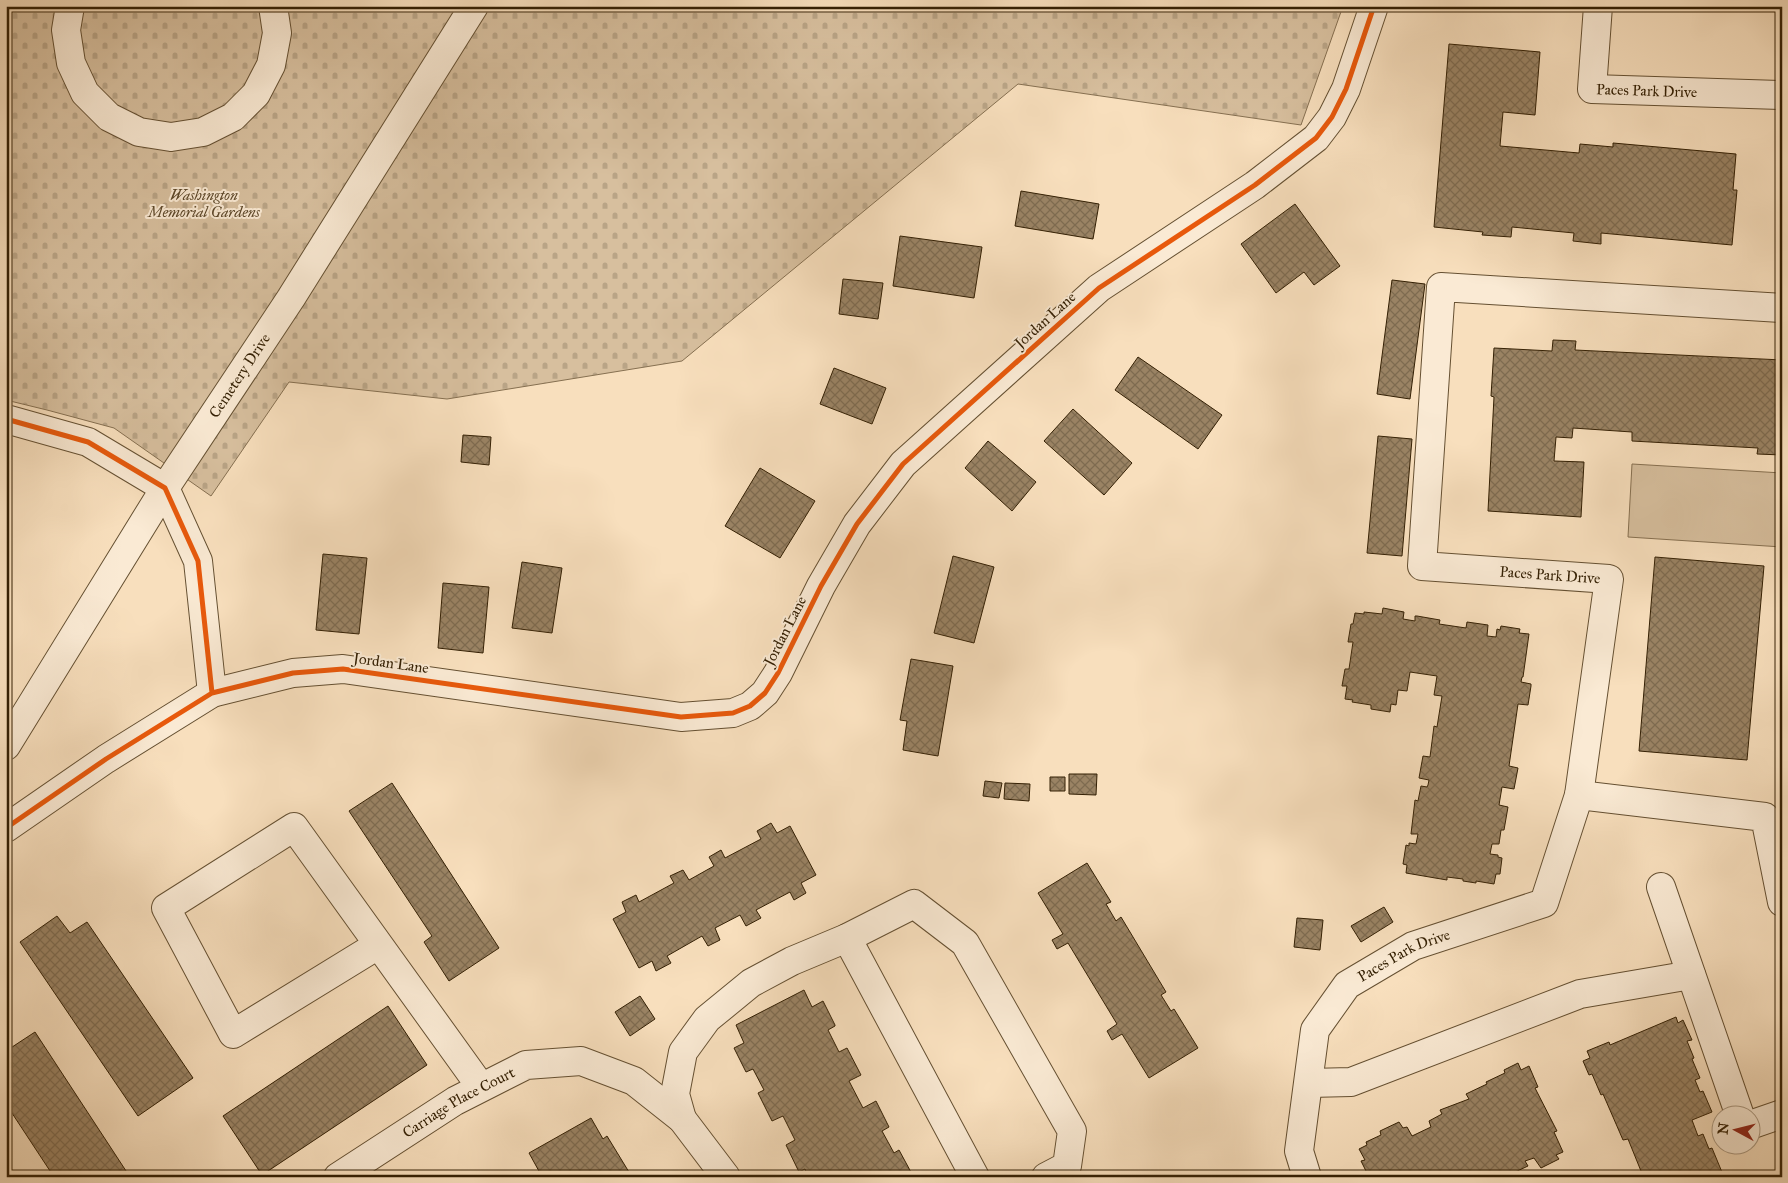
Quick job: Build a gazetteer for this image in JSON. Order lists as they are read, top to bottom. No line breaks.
{"streets":{"street":["Paces Park Drive","Jordan Lane","Cemetery Drive","Carriage Place Court"]},"parks":["Washington Memorial Gardens"],"north":"left"}
